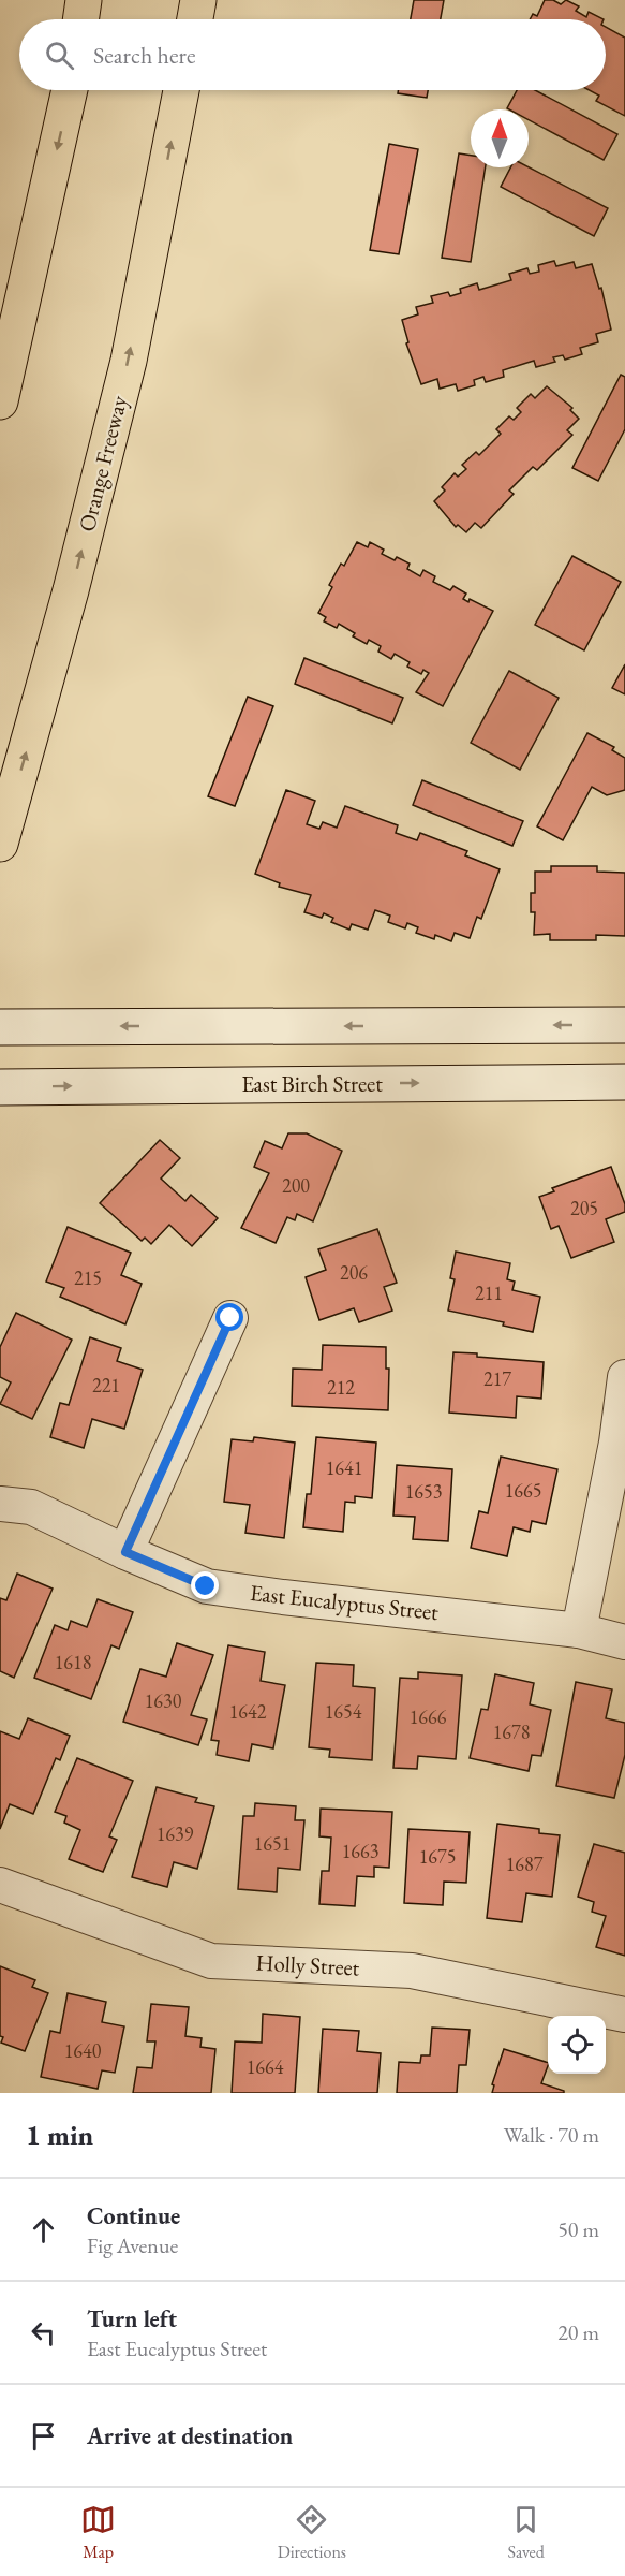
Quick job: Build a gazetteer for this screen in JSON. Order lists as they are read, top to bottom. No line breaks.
{"streets":{"highway":["Orange Freeway"],"street":["East Birch Street","East Eucalyptus Street","Holly Street"]},"house_numbers":["200","205","206","215","211","217","221","212","1641","1665","1653","1618","1630","1642","1654","1666","1678","1639","1651","1663","1675","1687","1640","1664"],"north":"top","page":{"search":"Search here","heading":["1 min","Walk · 70 m"],"list":[["Continue","Fig Avenue","50 m"],["Turn left","East Eucalyptus Street","20 m"],"Arrive at destination"],"nav":["Map","Directions","Saved"]}}
